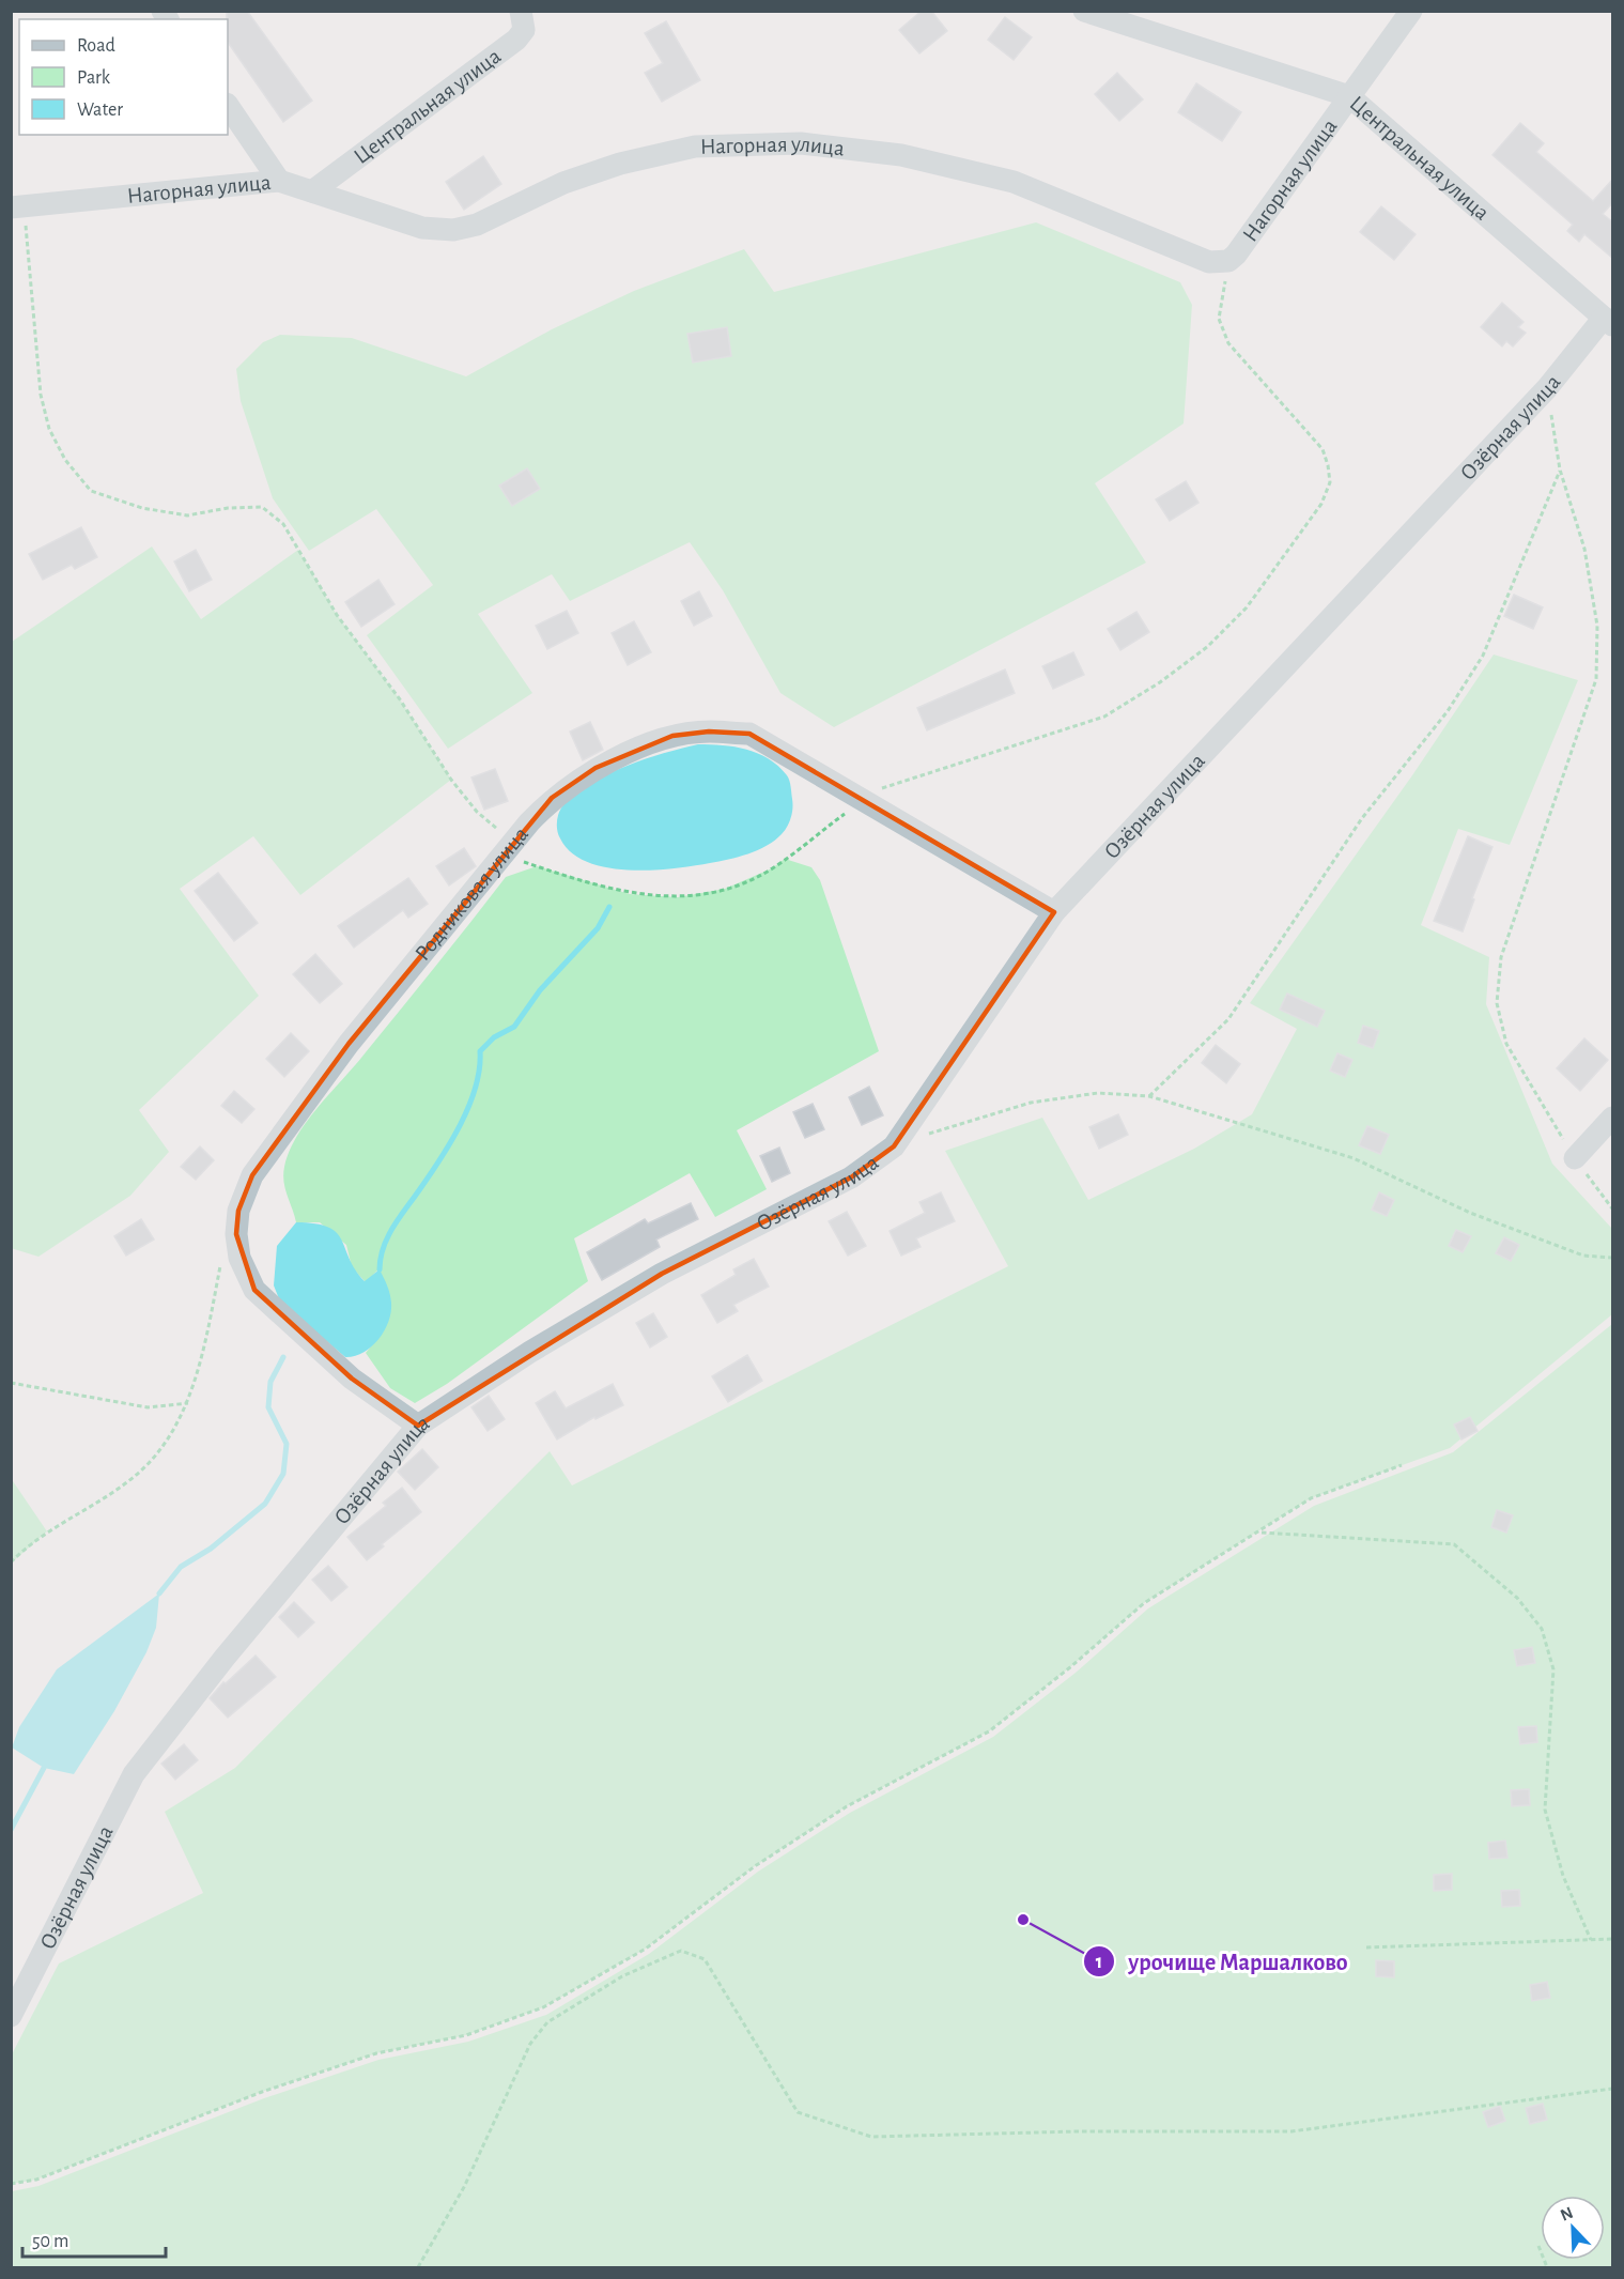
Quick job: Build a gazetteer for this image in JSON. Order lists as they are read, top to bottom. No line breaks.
{"streets":{"street":["Центральная улица","Нагорная улица","Озёрная улица","Родниковая улица"]},"crossings":[["Центральная улица","Нагорная улица"],["Центральная улица","Озёрная улица"],["Озёрная улица","Родниковая улица"]],"places":["урочище Маршалково"],"legend":["Road","Park","Water"],"scale_bar":"50 m","north":"top left"}
